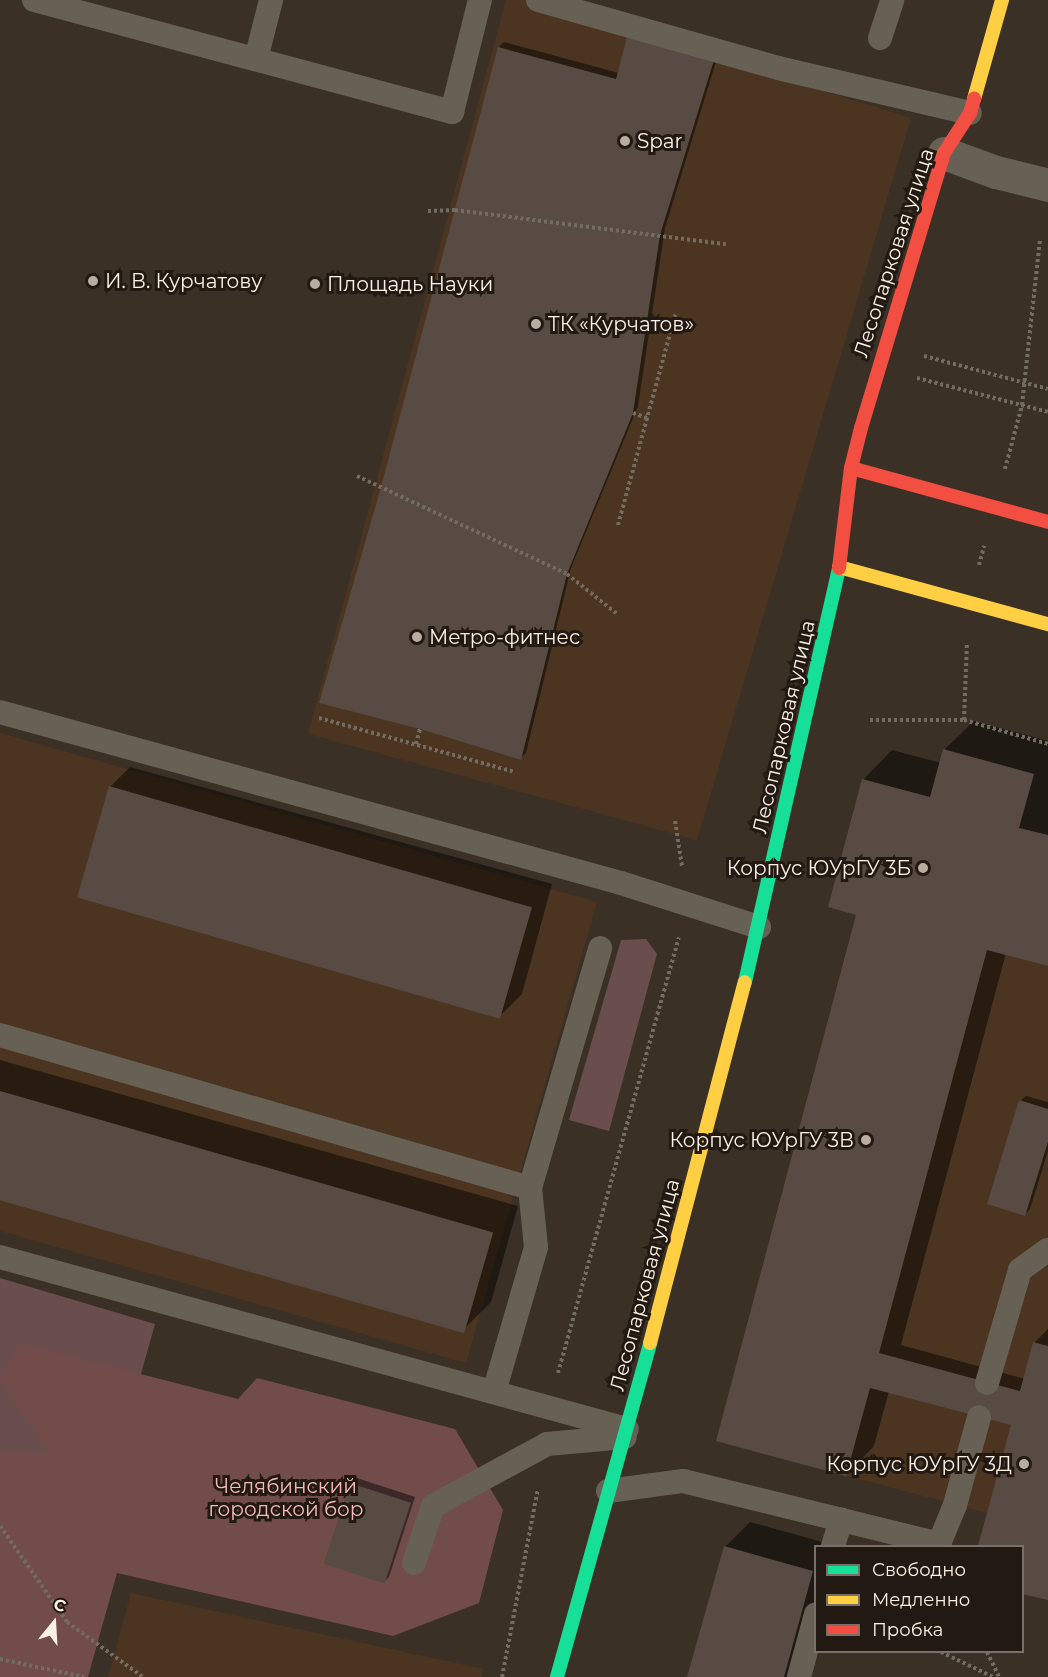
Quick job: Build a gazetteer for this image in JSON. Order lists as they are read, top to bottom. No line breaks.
{"streets":{"main road":["Лесопарковая улица"]},"parks":["Челябинский городской бор"],"places":["Spar","И. В. Курчатову","Площадь Науки","ТК «Курчатов»","Метро-фитнес","Корпус ЮУрГУ 3Б","Корпус ЮУрГУ 3В","Корпус ЮУрГУ 3Д"],"legend":["Свободно","Медленно","Пробка"],"north":"top"}
